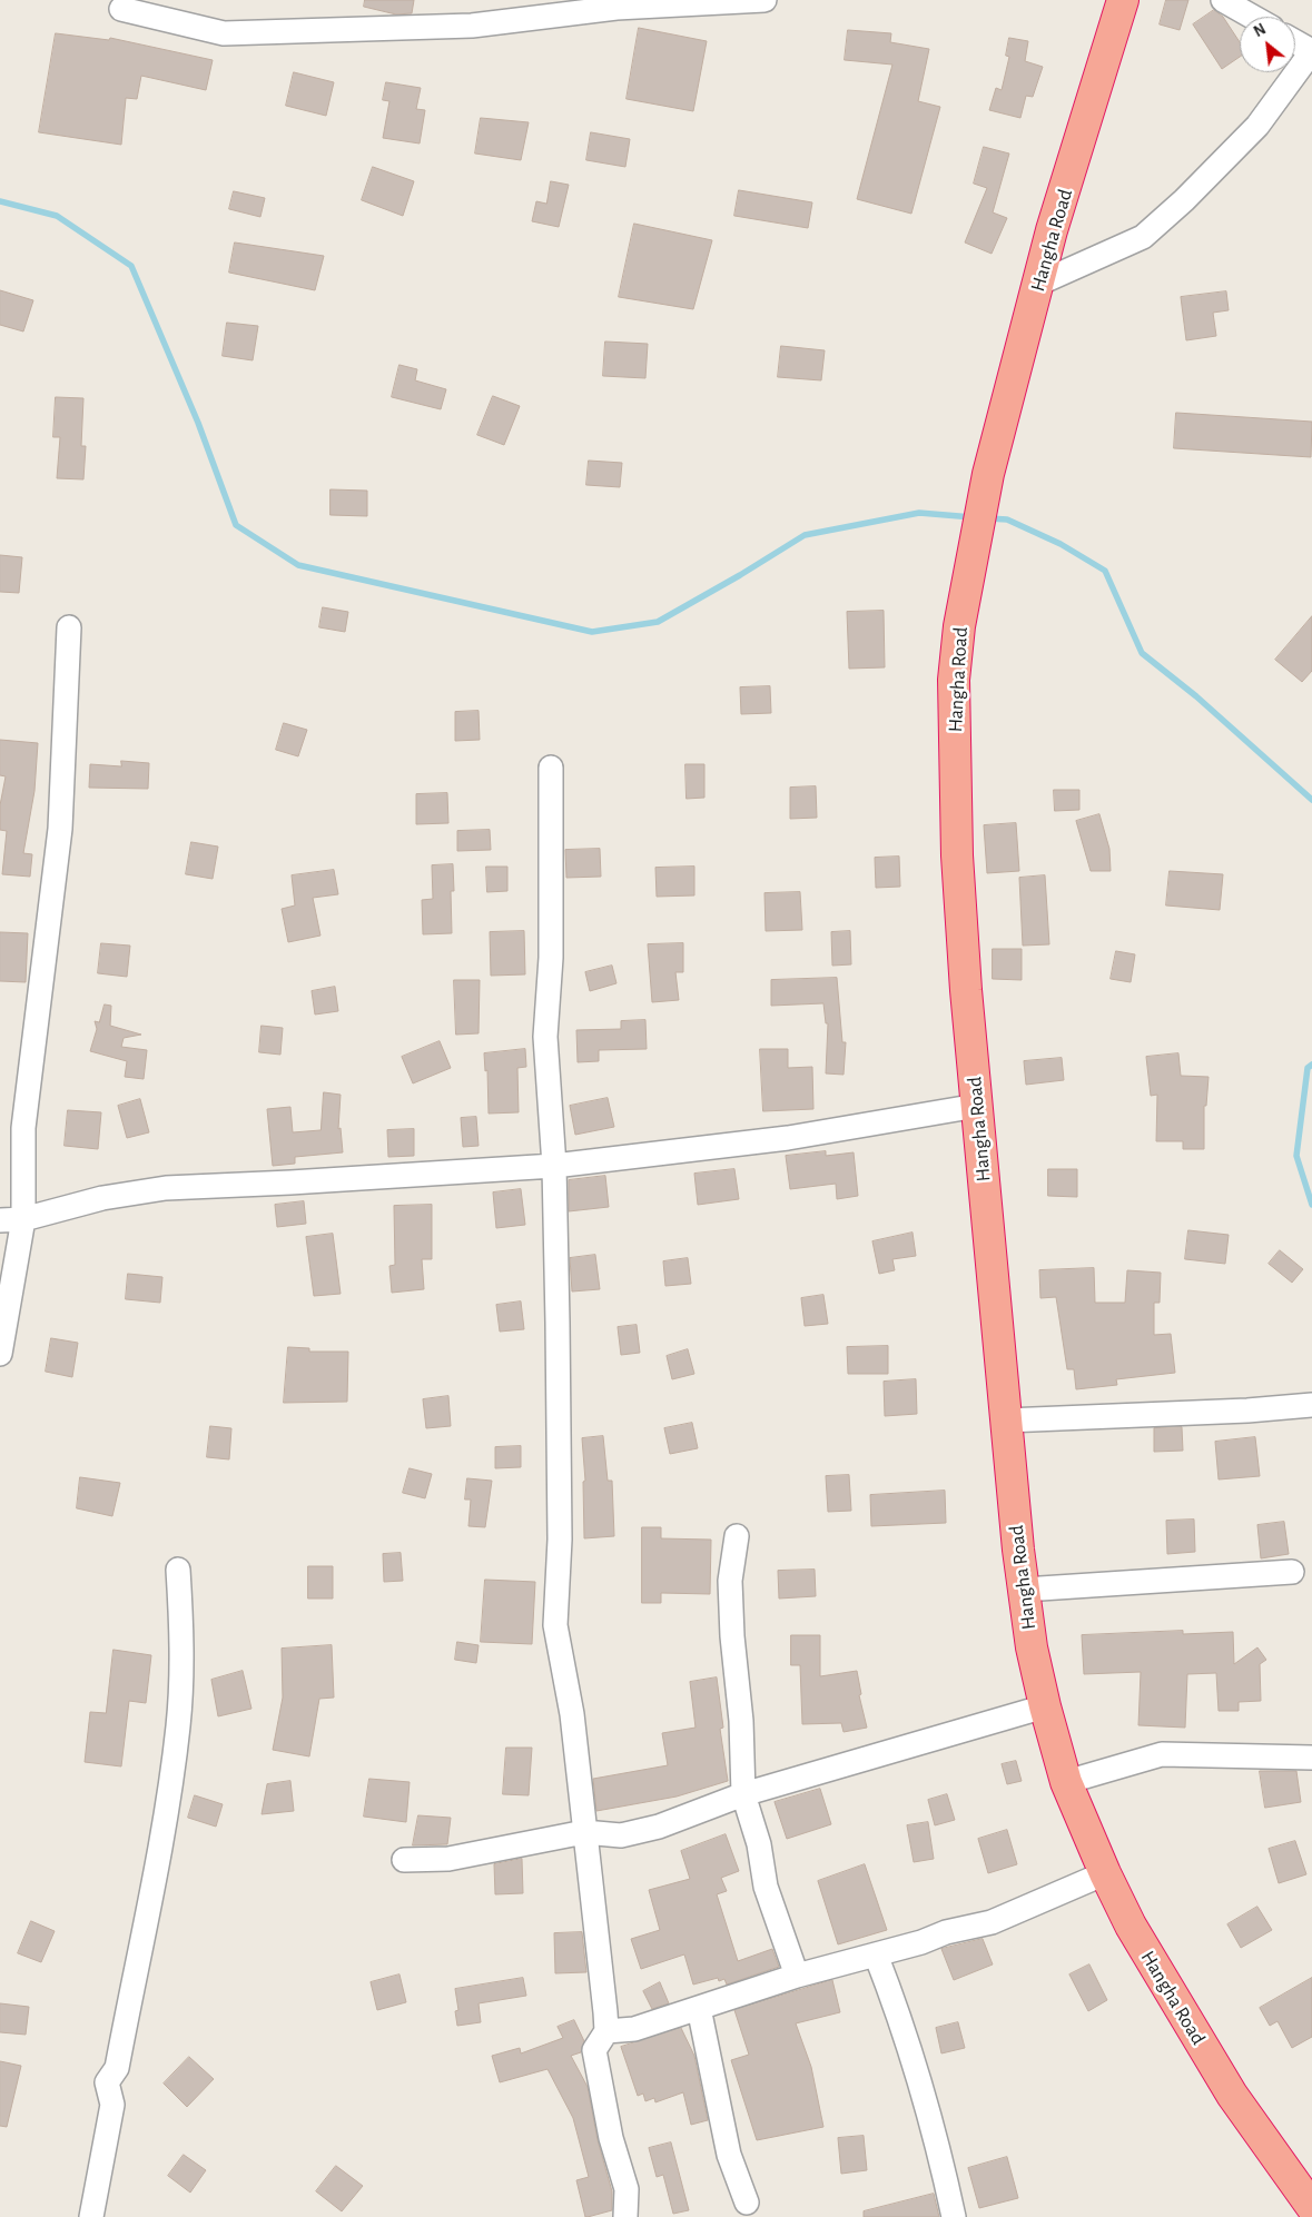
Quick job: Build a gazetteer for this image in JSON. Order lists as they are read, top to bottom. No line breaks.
{"streets":{"highway":["Hangha Road"]},"north":"top left"}
